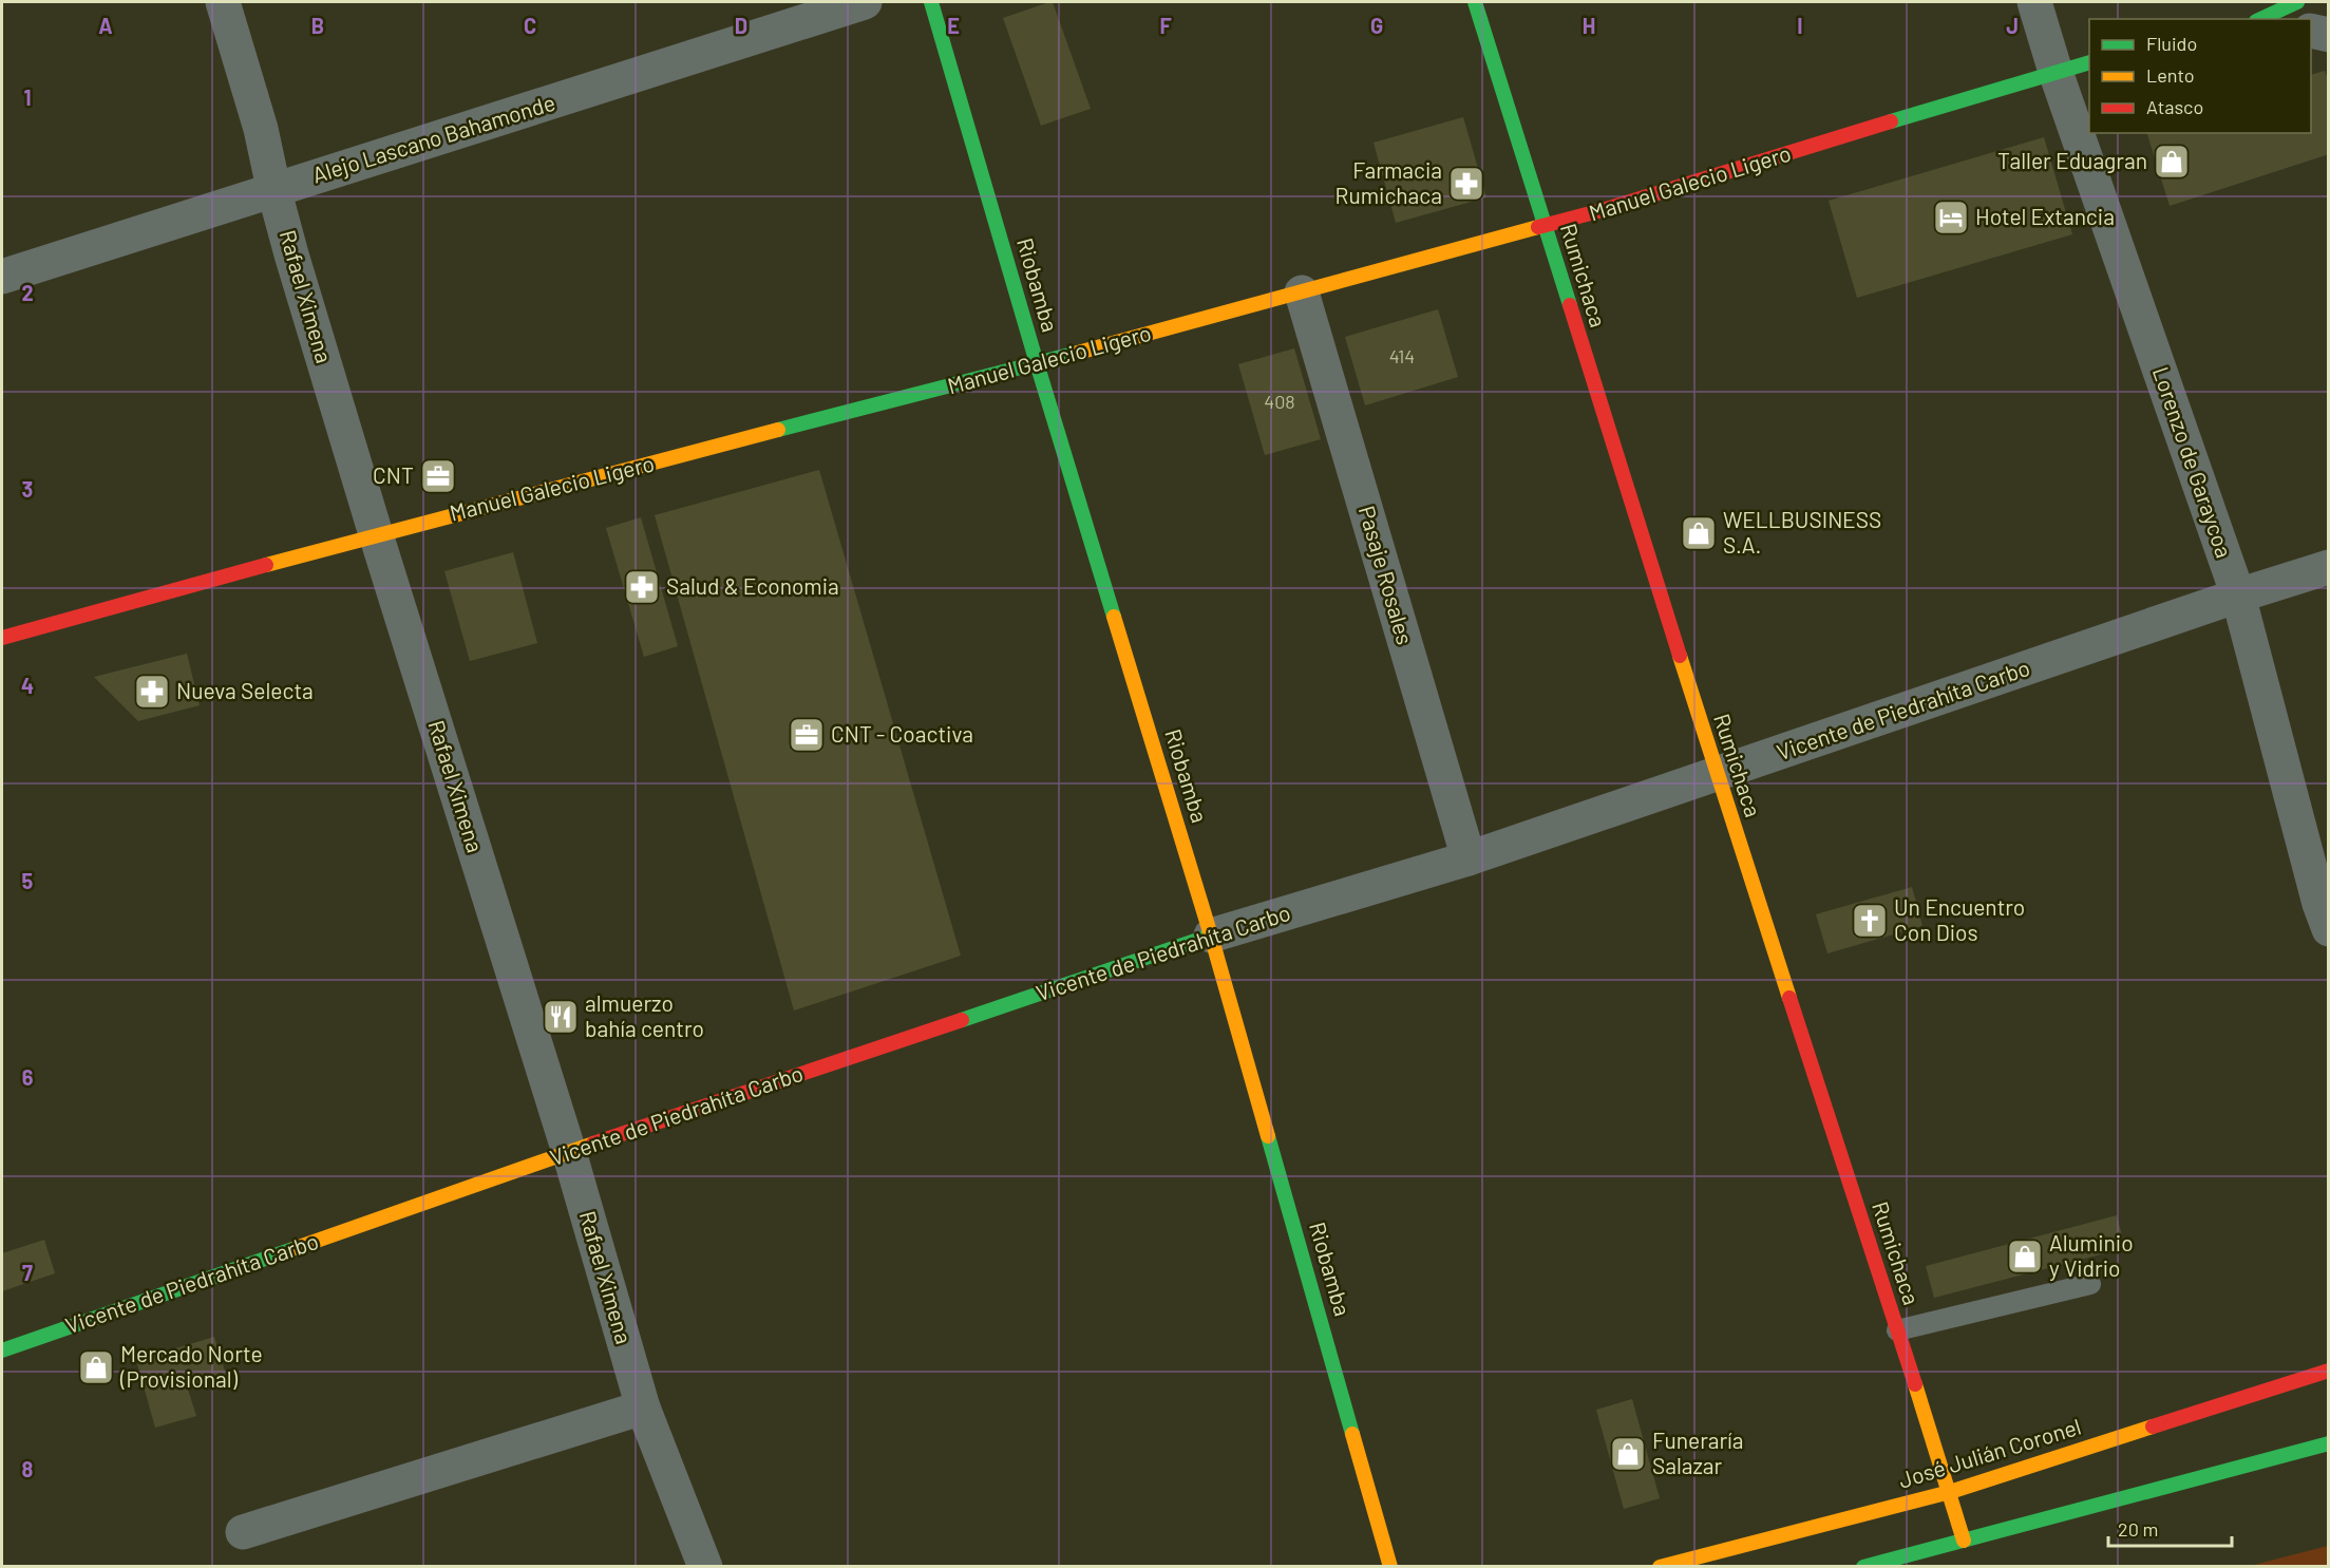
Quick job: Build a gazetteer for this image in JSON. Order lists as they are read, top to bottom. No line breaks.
{"streets":{"main road":["Manuel Galecio Ligero","Rumichaca","Riobamba","Vicente de Piedrahíta Carbo","José Julián Coronel"],"street":["Alejo Lascano Bahamonde","Rafael Ximena","Lorenzo de Garaycoa","Pasaje Rosales"]},"crossings":[["Alejo Lascano Bahamonde","Rafael Ximena"],["Manuel Galecio Ligero","Rumichaca"],["Manuel Galecio Ligero","Riobamba"],["Manuel Galecio Ligero","Rafael Ximena"],["Manuel Galecio Ligero","Lorenzo de Garaycoa"],["Manuel Galecio Ligero","Pasaje Rosales"],["Rumichaca","Vicente de Piedrahíta Carbo"],["Rumichaca","José Julián Coronel"],["Riobamba","Vicente de Piedrahíta Carbo"],["Rafael Ximena","Vicente de Piedrahíta Carbo"],["Lorenzo de Garaycoa","Vicente de Piedrahíta Carbo"],["Pasaje Rosales","Vicente de Piedrahíta Carbo"]],"places":{"shop":["Taller Eduagran","WELLBUSINESS S.A.","Aluminio y Vidrio","Mercado Norte (Provisional)","Funeraría Salazar"],"pharmacy":["Farmacia Rumichaca","Salud & Economia","Nueva Selecta"],"hotel":["Hotel Extancia"],"office":["CNT","CNT - Coactiva"],"church":["Un Encuentro Con Dios"],"restaurant":["almuerzo bahía centro"]},"house_numbers":["414","408"],"legend":["Fluido","Lento","Atasco"],"scale_bar":"20 m","grid":{"columns":["A","B","C","D","E","F","G","H","I","J"],"rows":["1","2","3","4","5","6","7","8"]}}
